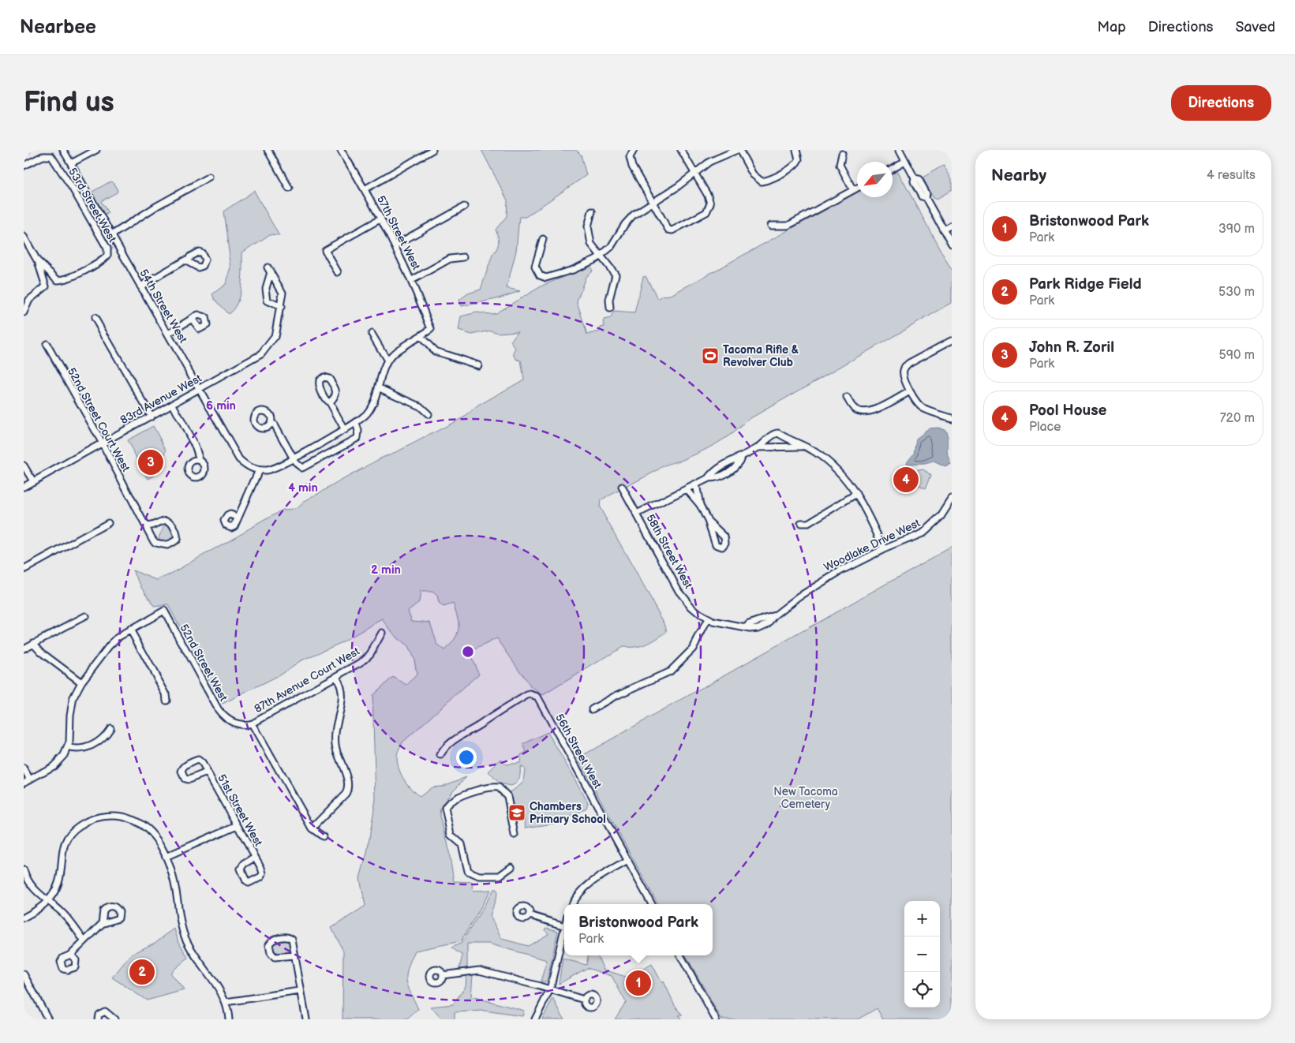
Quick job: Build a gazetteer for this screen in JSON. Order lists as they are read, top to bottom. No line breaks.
{"streets":{"street":["53rd Street West","57th Street West","54th Street West","83rd Avenue West","52nd Street Court West","Woodlake Drive West","58th Street West","52nd Street West","87th Avenue Court West","56th Street West","51st Street West"]},"crossings":[["54th Street West","83rd Avenue West"],["83rd Avenue West","52nd Street Court West"],["Woodlake Drive West","58th Street West"],["52nd Street West","87th Avenue Court West"]],"parks":["New Tacoma Cemetery"],"places":{"sports":["Tacoma Rifle & Revolver Club"],"school or university":["Chambers Primary School"]},"north":"bottom left","page":{"header":"Nearbee","nav":["Map","Directions","Saved"],"buttons":"Directions","title":"Find us","heading":["Nearby","4 results"],"list":[{"mark":"1","name":"Bristonwood Park","note":"Park","value":"390 m"},{"mark":"2","name":"Park Ridge Field","note":"Park","value":"530 m"},{"mark":"3","name":"John R. Zoril","note":"Park","value":"590 m"},{"mark":"4","name":"Pool House","note":"Place","value":"720 m"}],"pins":["3","4","2","1"],"map_buttons":["+","−"],"popup":["Bristonwood Park","Park"]},"rings":["6 min","4 min","2 min"]}
